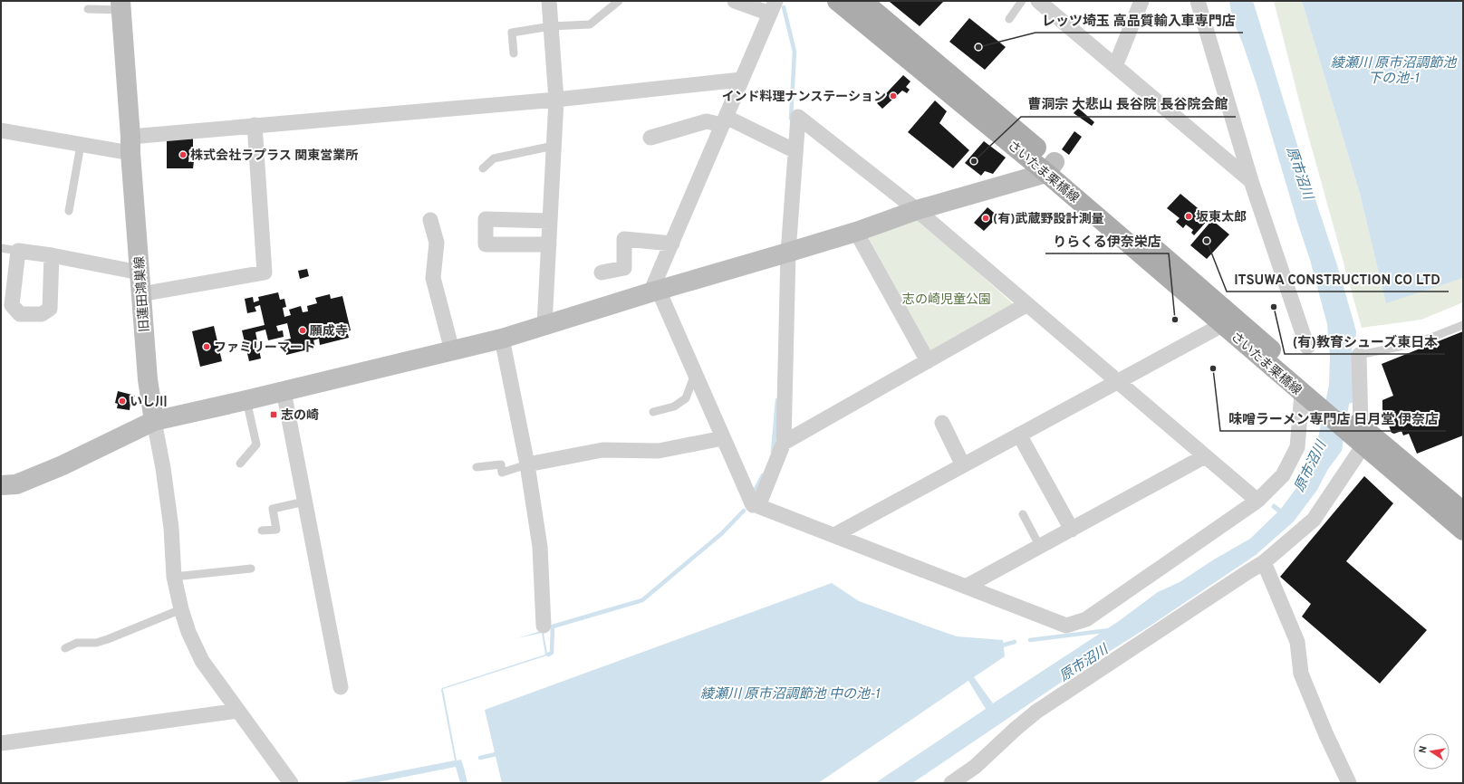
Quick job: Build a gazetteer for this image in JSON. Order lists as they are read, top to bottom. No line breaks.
{"streets":{"main road":["さいたま栗橋線"],"street":["旧蓮田鴻巣線"]},"water":["綾瀬川 原市沼調節池 下の池-1","原市沼川","綾瀬川 原市沼調節池 中の池-1"],"parks":["志の崎児童公園"],"places":{"other":["レッツ埼玉 高品質輸入車専門店","インド料理ナンステーション","株式会社ラプラス 関東営業所","曹洞宗 大悲山 長谷院 長谷院会館","坂東太郎","(有)武蔵野設計測量","ITSUWA CONSTRUCTION CO LTD","(有)教育シューズ東日本","りらくる伊奈栄店","願成寺","ファミリーマート","味噌ラーメン専門店 日月堂 伊奈店","いし川"],"transit":["志の崎"]},"north":"left"}
